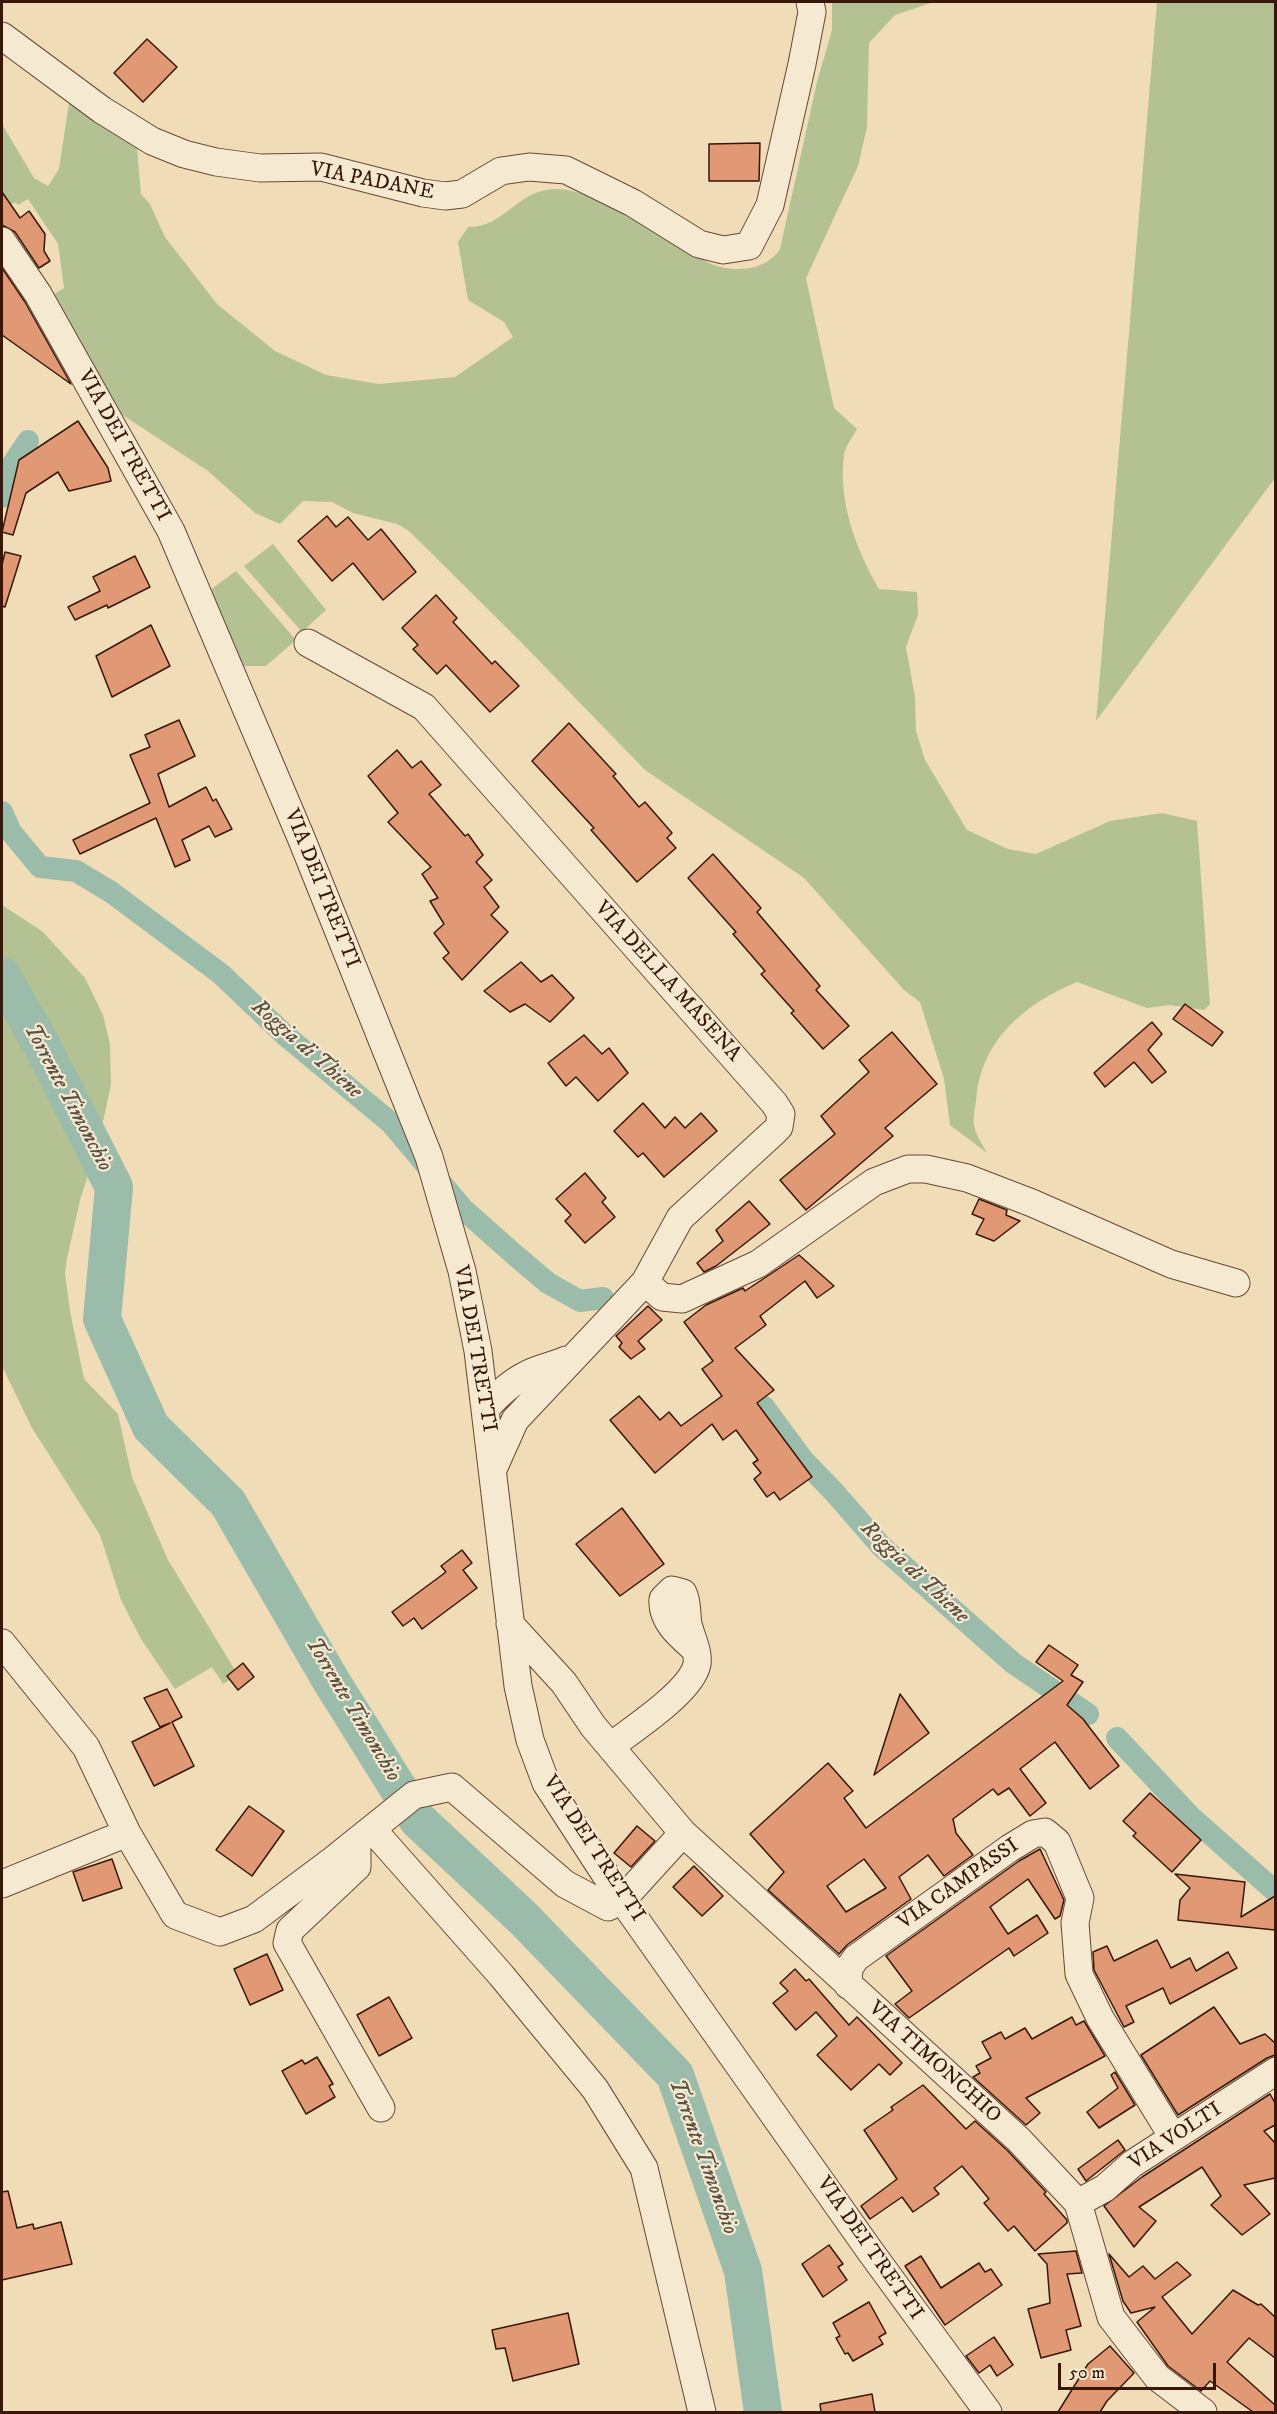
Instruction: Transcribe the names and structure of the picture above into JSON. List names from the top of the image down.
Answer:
{
  "streets": {
    "street": [
      "VIA PADANE",
      "VIA DEI TRETTI",
      "VIA DELLA MASENA",
      "VIA CAMPASSI",
      "VIA TIMONCHIO",
      "VIA VOLTI"
    ]
  },
  "crossings": [
    ["VIA DEI TRETTI", "VIA DELLA MASENA"],
    ["VIA DEI TRETTI", "VIA TIMONCHIO"],
    ["VIA CAMPASSI", "VIA TIMONCHIO"],
    ["VIA CAMPASSI", "VIA VOLTI"],
    ["VIA TIMONCHIO", "VIA VOLTI"]
  ],
  "water": ["Roggia di Thiene", "Torrente Timonchio"],
  "scale_bar": "50 m"
}
